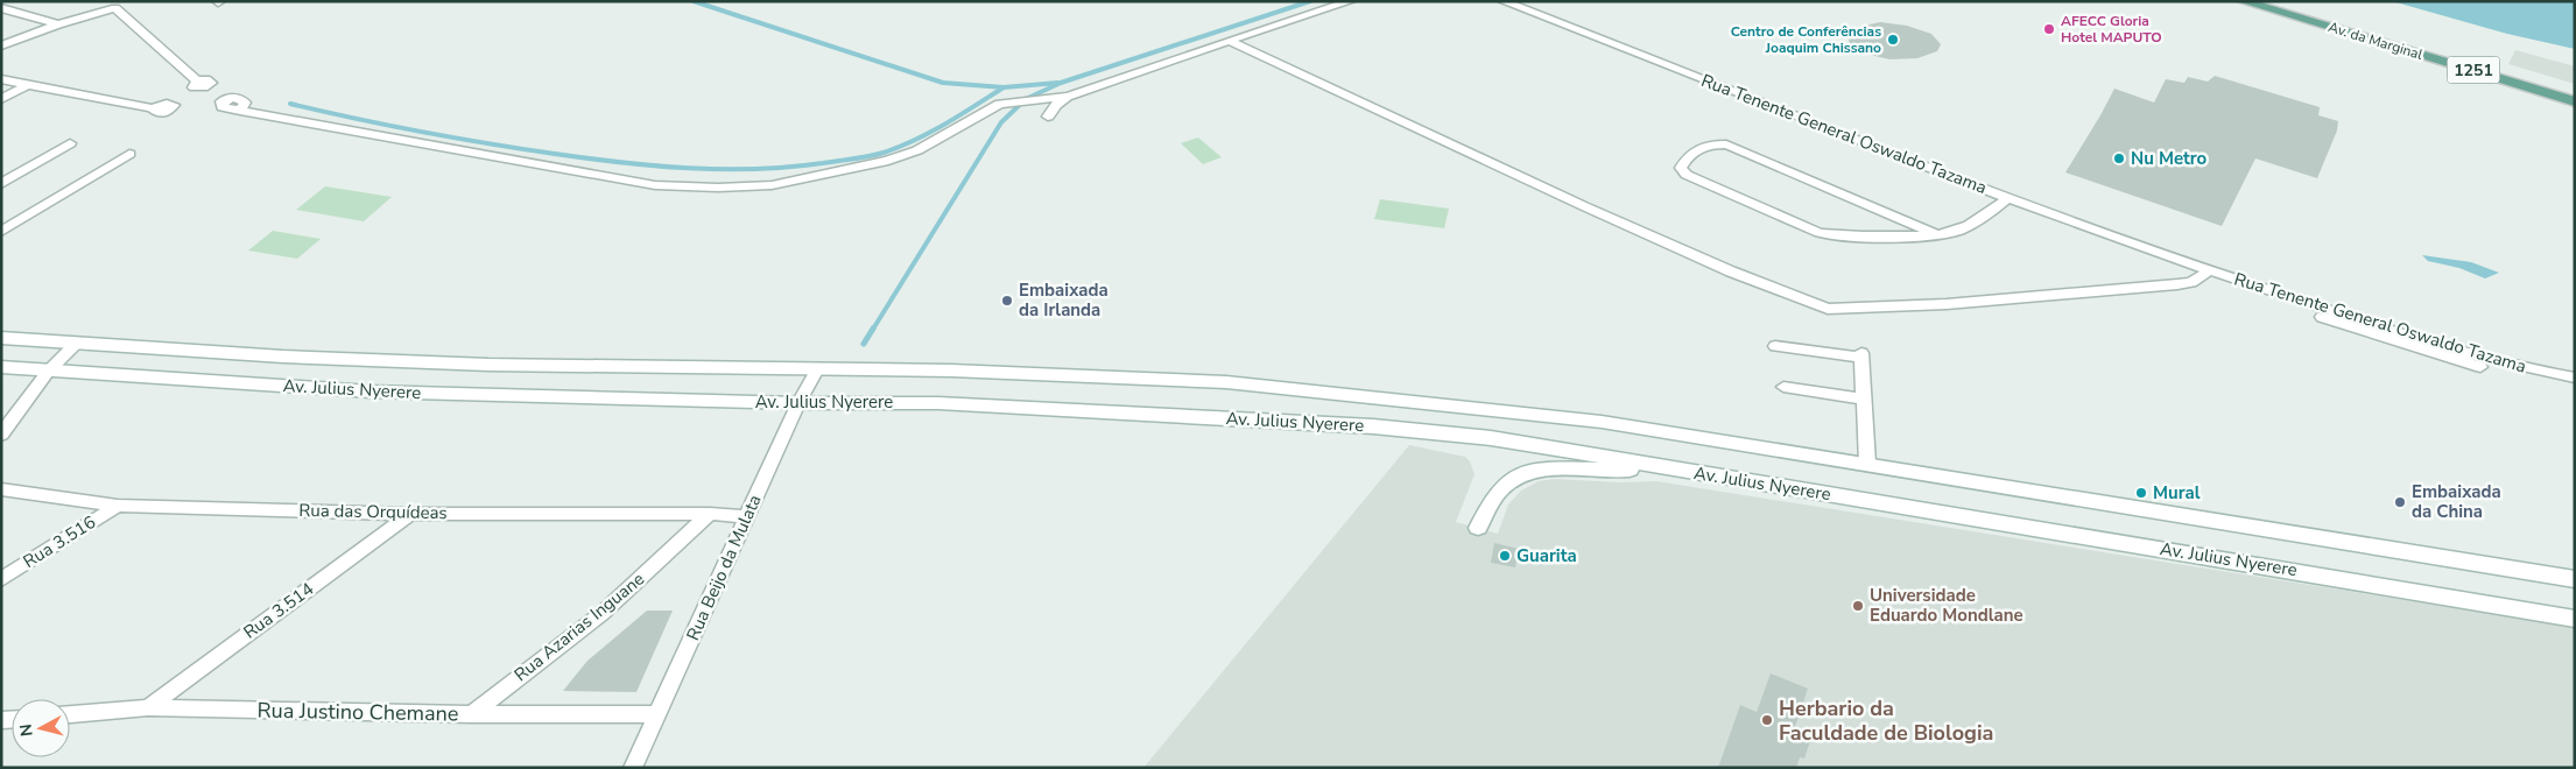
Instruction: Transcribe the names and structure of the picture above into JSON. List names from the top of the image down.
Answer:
{
  "streets": {
    "main road": ["Av. da Marginal", "1251", "Av. Julius Nyerere"],
    "street": [
      "Rua Tenente General Oswaldo Tazama",
      "Rua das Orquídeas",
      "Rua 3.516",
      "Rua Beijo da Mulata",
      "Rua 3.514",
      "Rua Azarias Inguane",
      "Rua Justino Chemane"
    ]
  },
  "crossings": [
    ["Av. Julius Nyerere", "Rua Beijo da Mulata"],
    ["Rua das Orquídeas", "Rua 3.516"],
    ["Rua das Orquídeas", "Rua Beijo da Mulata"],
    ["Rua das Orquídeas", "Rua 3.514"],
    ["Rua das Orquídeas", "Rua Azarias Inguane"],
    ["Rua Beijo da Mulata", "Rua Justino Chemane"],
    ["Rua 3.514", "Rua Justino Chemane"],
    ["Rua Azarias Inguane", "Rua Justino Chemane"]
  ],
  "places": [
    "AFECC Gloria Hotel MAPUTO",
    "Centro de Conferências Joaquim Chissano",
    "Nu Metro",
    "Embaixada da Irlanda",
    "Mural",
    "Embaixada da China",
    "Guarita",
    "Universidade Eduardo Mondlane",
    "Herbario da Faculdade de Biologia"
  ],
  "north": "left"
}
